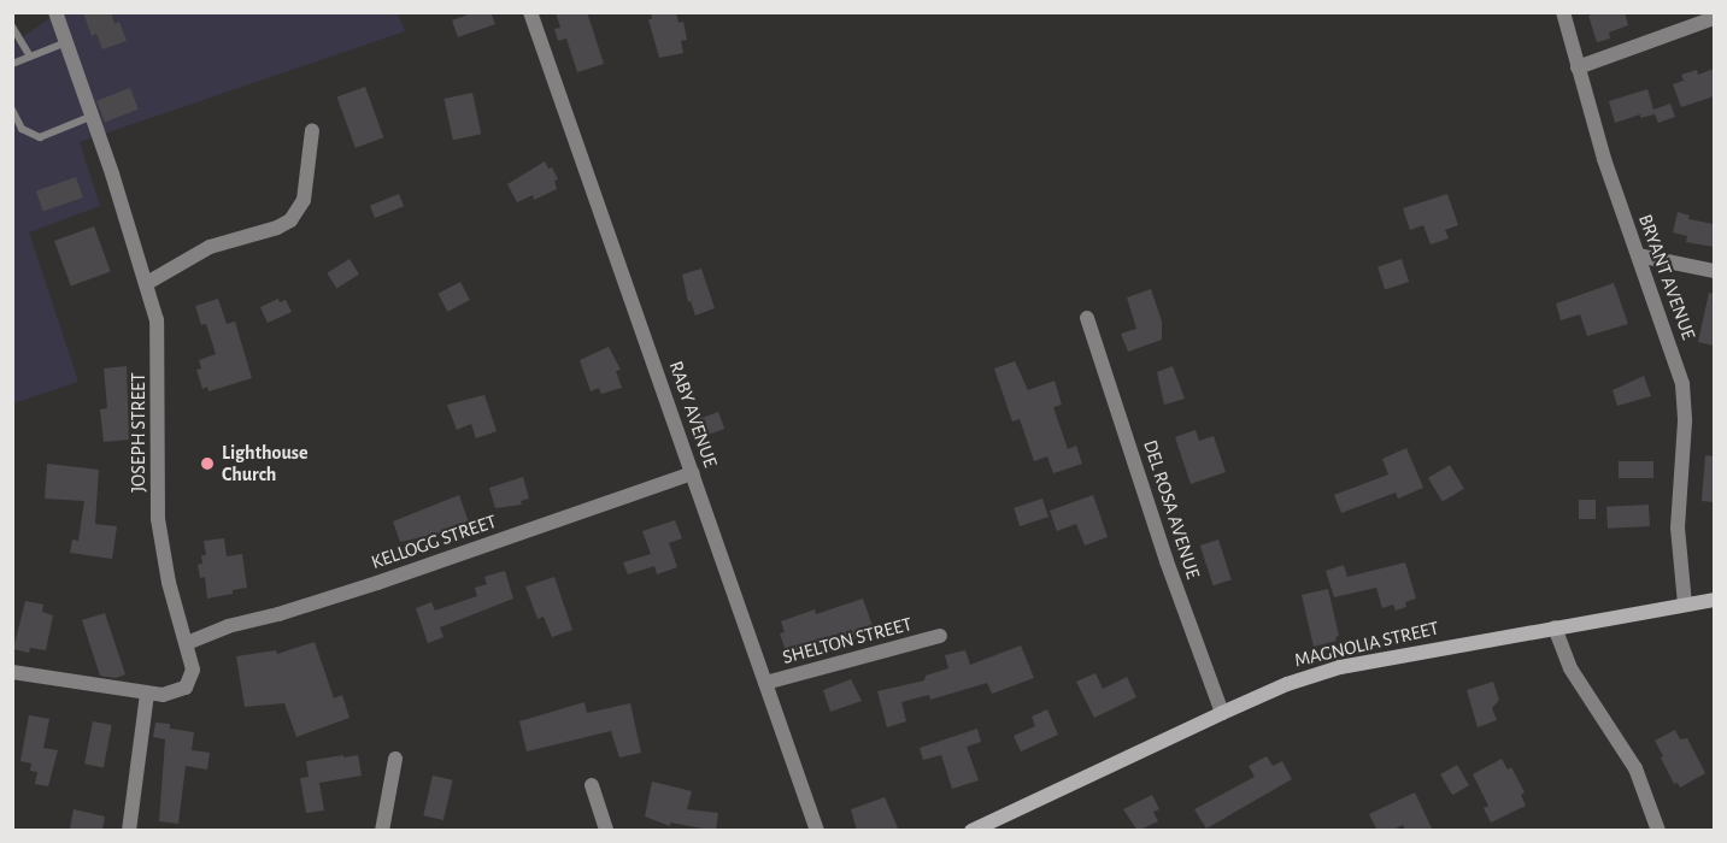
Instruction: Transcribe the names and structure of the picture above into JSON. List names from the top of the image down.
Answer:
{
  "streets": {
    "street": [
      "BRYANT AVENUE",
      "RABY AVENUE",
      "JOSEPH STREET",
      "DEL ROSA AVENUE",
      "KELLOGG STREET",
      "SHELTON STREET",
      "MAGNOLIA STREET"
    ]
  },
  "crossings": [
    ["BRYANT AVENUE", "MAGNOLIA STREET"],
    ["RABY AVENUE", "KELLOGG STREET"],
    ["RABY AVENUE", "SHELTON STREET"],
    ["JOSEPH STREET", "KELLOGG STREET"],
    ["DEL ROSA AVENUE", "MAGNOLIA STREET"]
  ],
  "places": ["Lighthouse Church"]
}
